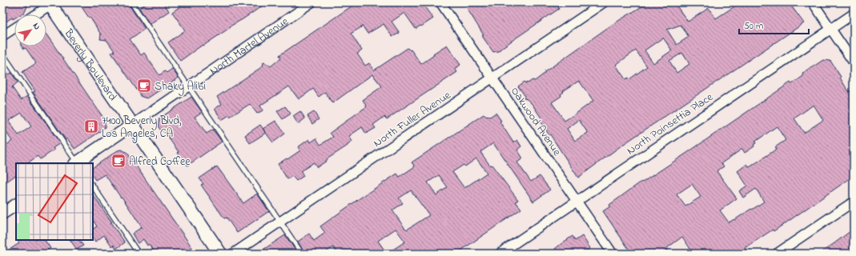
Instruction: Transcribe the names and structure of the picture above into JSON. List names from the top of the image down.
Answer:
{
  "streets": {
    "main road": ["Beverly Boulevard"],
    "street": [
      "North Martel Avenue",
      "North Fuller Avenue",
      "Oakwood Avenue",
      "North Poinsettia Place"
    ]
  },
  "crossings": [
    ["North Martel Avenue", "Beverly Boulevard"],
    ["North Fuller Avenue", "Oakwood Avenue"],
    ["Oakwood Avenue", "North Poinsettia Place"]
  ],
  "places": {
    "cafe": ["Shaky Alibi", "Alfred Coffee"],
    "building": ["7400 Beverly Blvd, Los Angeles, CA"]
  },
  "scale_bar": "50 m",
  "north": "top right"
}
